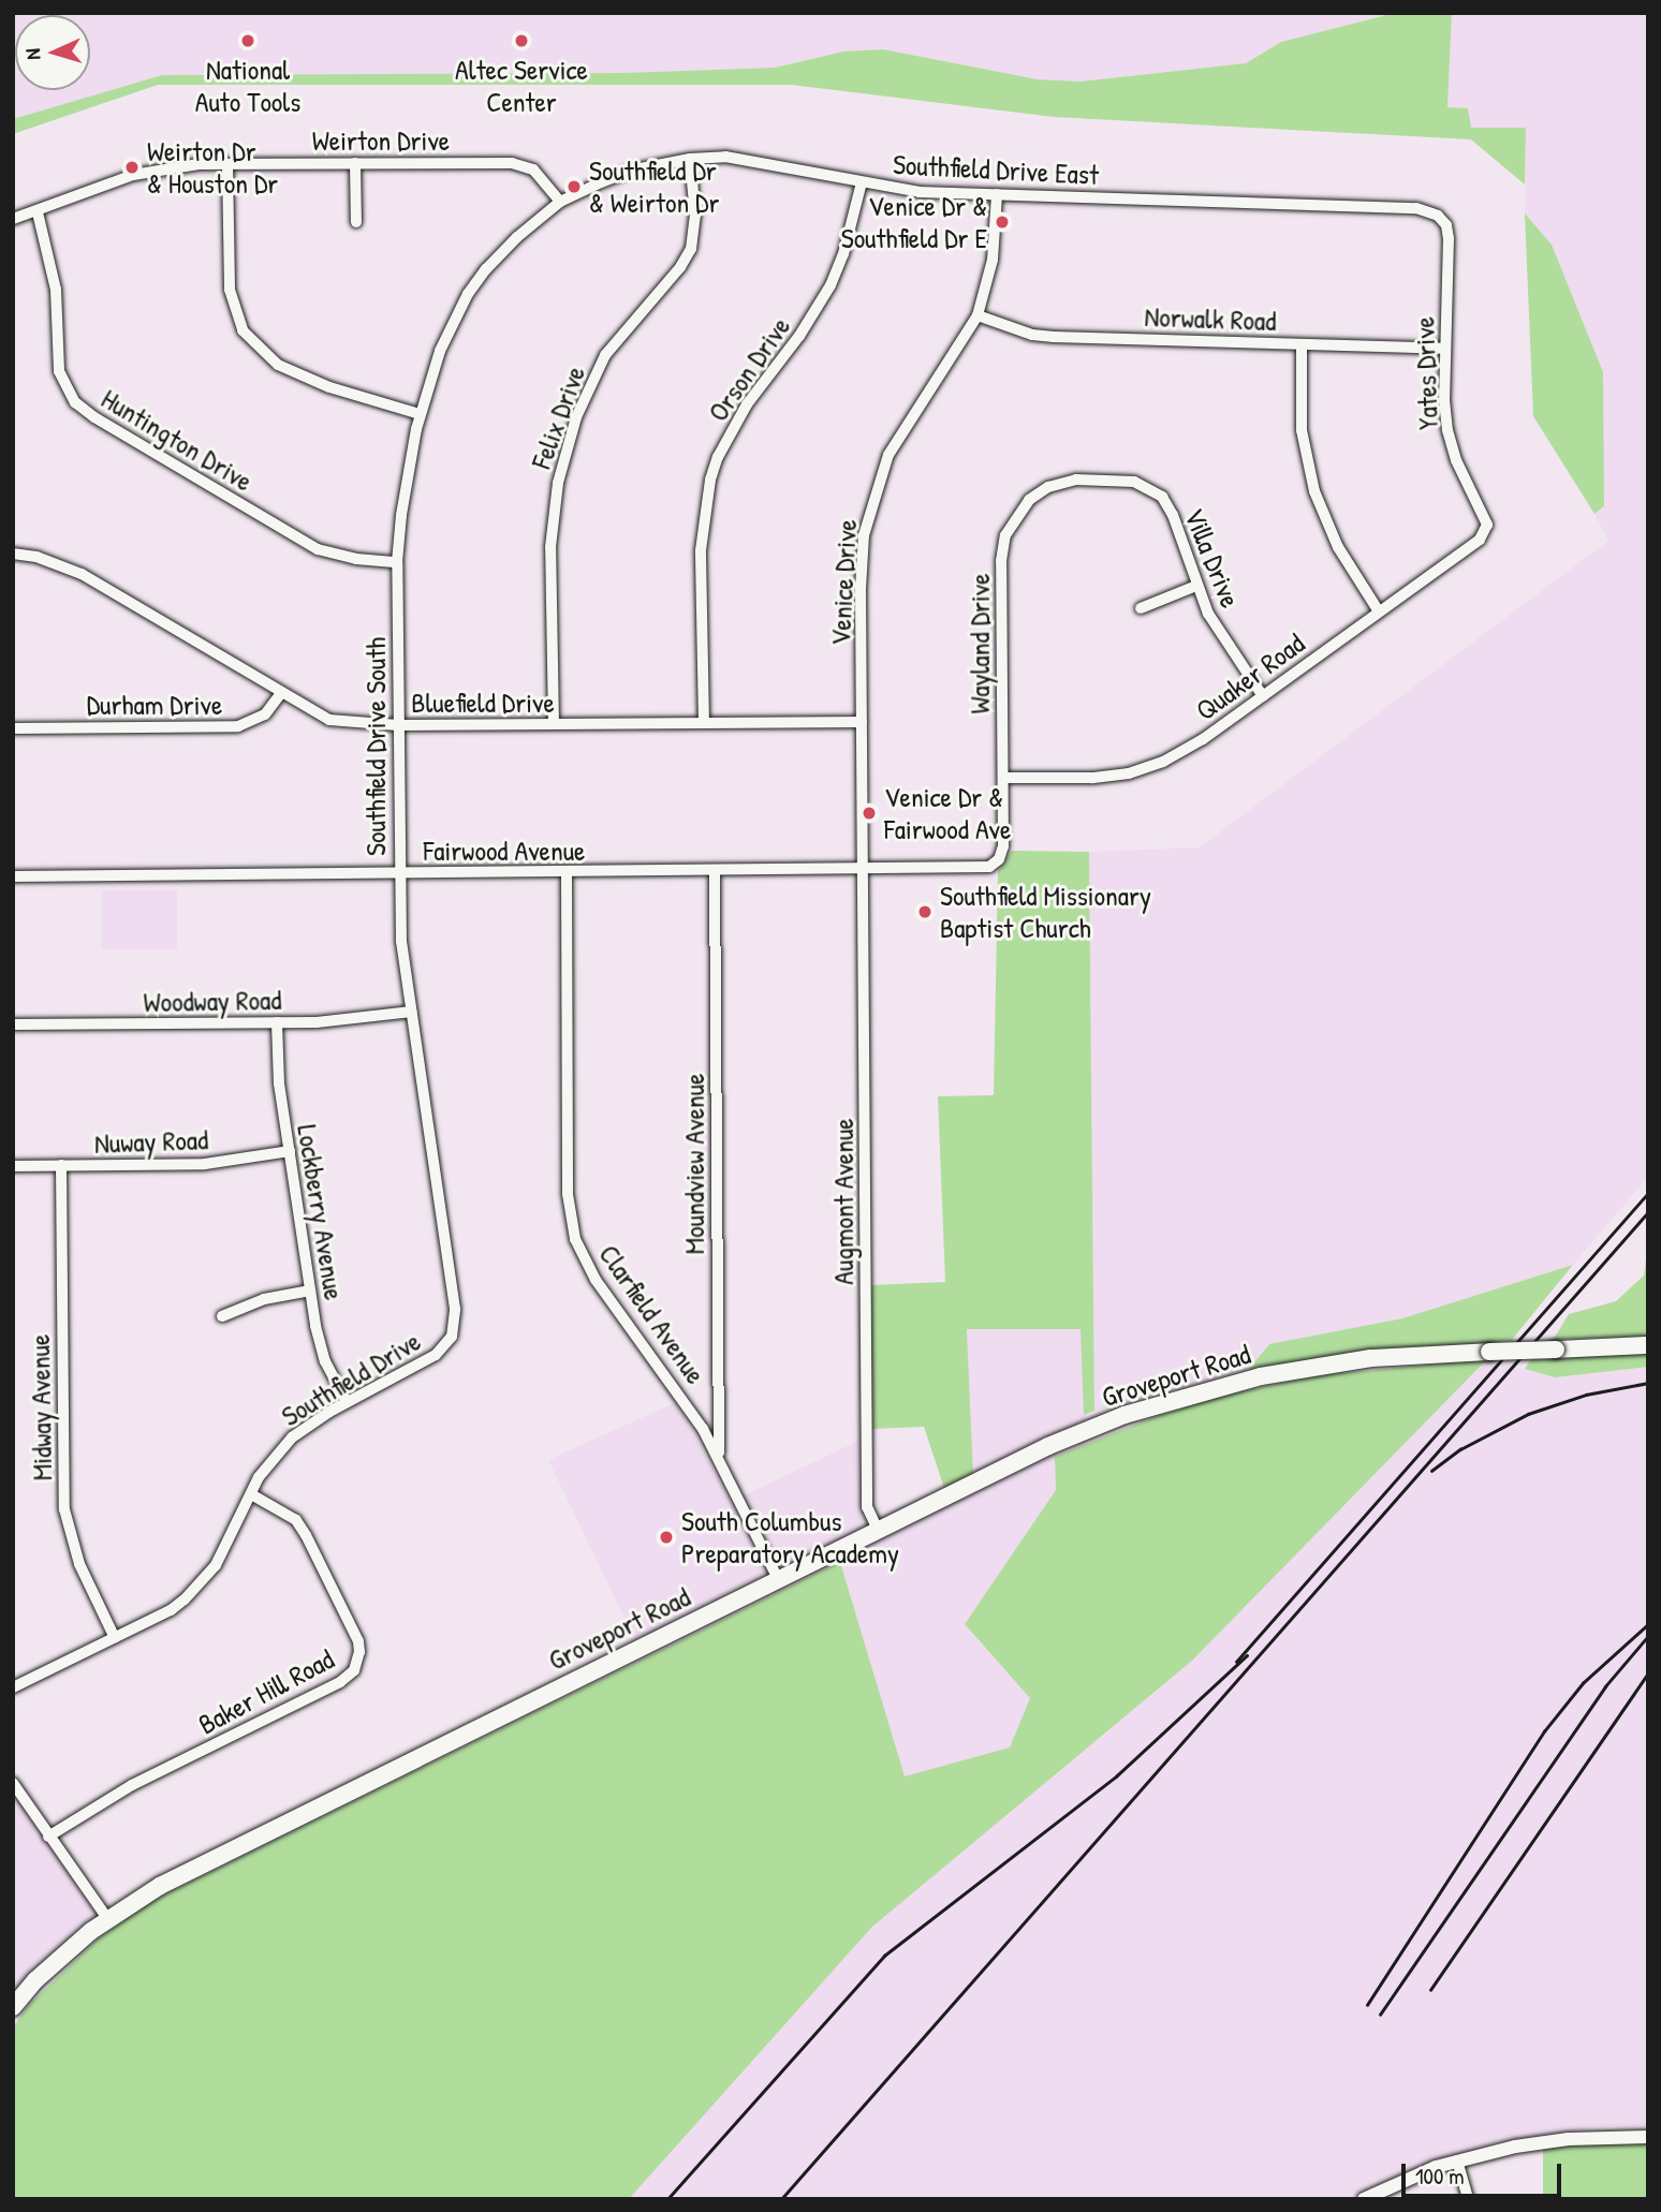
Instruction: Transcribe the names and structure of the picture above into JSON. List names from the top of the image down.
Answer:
{
  "streets": {
    "main road": ["Groveport Road"],
    "street": [
      "Weirton Drive",
      "Southfield Drive East",
      "Norwalk Road",
      "Orson Drive",
      "Yates Drive",
      "Felix Drive",
      "Huntington Drive",
      "Villa Drive",
      "Venice Drive",
      "Wayland Drive",
      "Quaker Road",
      "Bluefield Drive",
      "Durham Drive",
      "Southfield Drive South",
      "Fairwood Avenue",
      "Woodway Road",
      "Nuway Road",
      "Moundview Avenue",
      "Augmont Avenue",
      "Lockberry Avenue",
      "Clarfield Avenue",
      "Southfield Drive",
      "Midway Avenue",
      "Baker Hill Road"
    ]
  },
  "crossings": [
    ["Weirton Drive", "Southfield Drive East"],
    ["Weirton Drive", "Huntington Drive"],
    ["Weirton Drive", "Southfield Drive South"],
    ["Southfield Drive East", "Orson Drive"],
    ["Southfield Drive East", "Yates Drive"],
    ["Southfield Drive East", "Felix Drive"],
    ["Southfield Drive East", "Venice Drive"],
    ["Southfield Drive East", "Southfield Drive South"],
    ["Norwalk Road", "Yates Drive"],
    ["Norwalk Road", "Venice Drive"],
    ["Orson Drive", "Bluefield Drive"],
    ["Yates Drive", "Quaker Road"],
    ["Felix Drive", "Bluefield Drive"],
    ["Huntington Drive", "Southfield Drive South"],
    ["Villa Drive", "Wayland Drive"],
    ["Villa Drive", "Quaker Road"],
    ["Venice Drive", "Bluefield Drive"],
    ["Venice Drive", "Fairwood Avenue"],
    ["Venice Drive", "Augmont Avenue"],
    ["Wayland Drive", "Quaker Road"],
    ["Wayland Drive", "Fairwood Avenue"],
    ["Bluefield Drive", "Durham Drive"],
    ["Bluefield Drive", "Southfield Drive South"],
    ["Southfield Drive South", "Fairwood Avenue"],
    ["Southfield Drive South", "Woodway Road"],
    ["Southfield Drive South", "Southfield Drive"],
    ["Fairwood Avenue", "Moundview Avenue"],
    ["Fairwood Avenue", "Augmont Avenue"],
    ["Fairwood Avenue", "Clarfield Avenue"],
    ["Woodway Road", "Lockberry Avenue"],
    ["Nuway Road", "Lockberry Avenue"],
    ["Nuway Road", "Midway Avenue"],
    ["Moundview Avenue", "Clarfield Avenue"],
    ["Augmont Avenue", "Groveport Road"],
    ["Lockberry Avenue", "Southfield Drive"],
    ["Clarfield Avenue", "Groveport Road"],
    ["Southfield Drive", "Midway Avenue"],
    ["Southfield Drive", "Baker Hill Road"]
  ],
  "places": [
    "National Auto Tools",
    "Altec Service Center",
    "Weirton Dr & Houston Dr",
    "Southfield Dr & Weirton Dr",
    "Venice Dr & Southfield Dr E",
    "Venice Dr & Fairwood Ave",
    "Southfield Missionary Baptist Church",
    "South Columbus Preparatory Academy"
  ],
  "scale_bar": "100 m",
  "north": "left"
}
